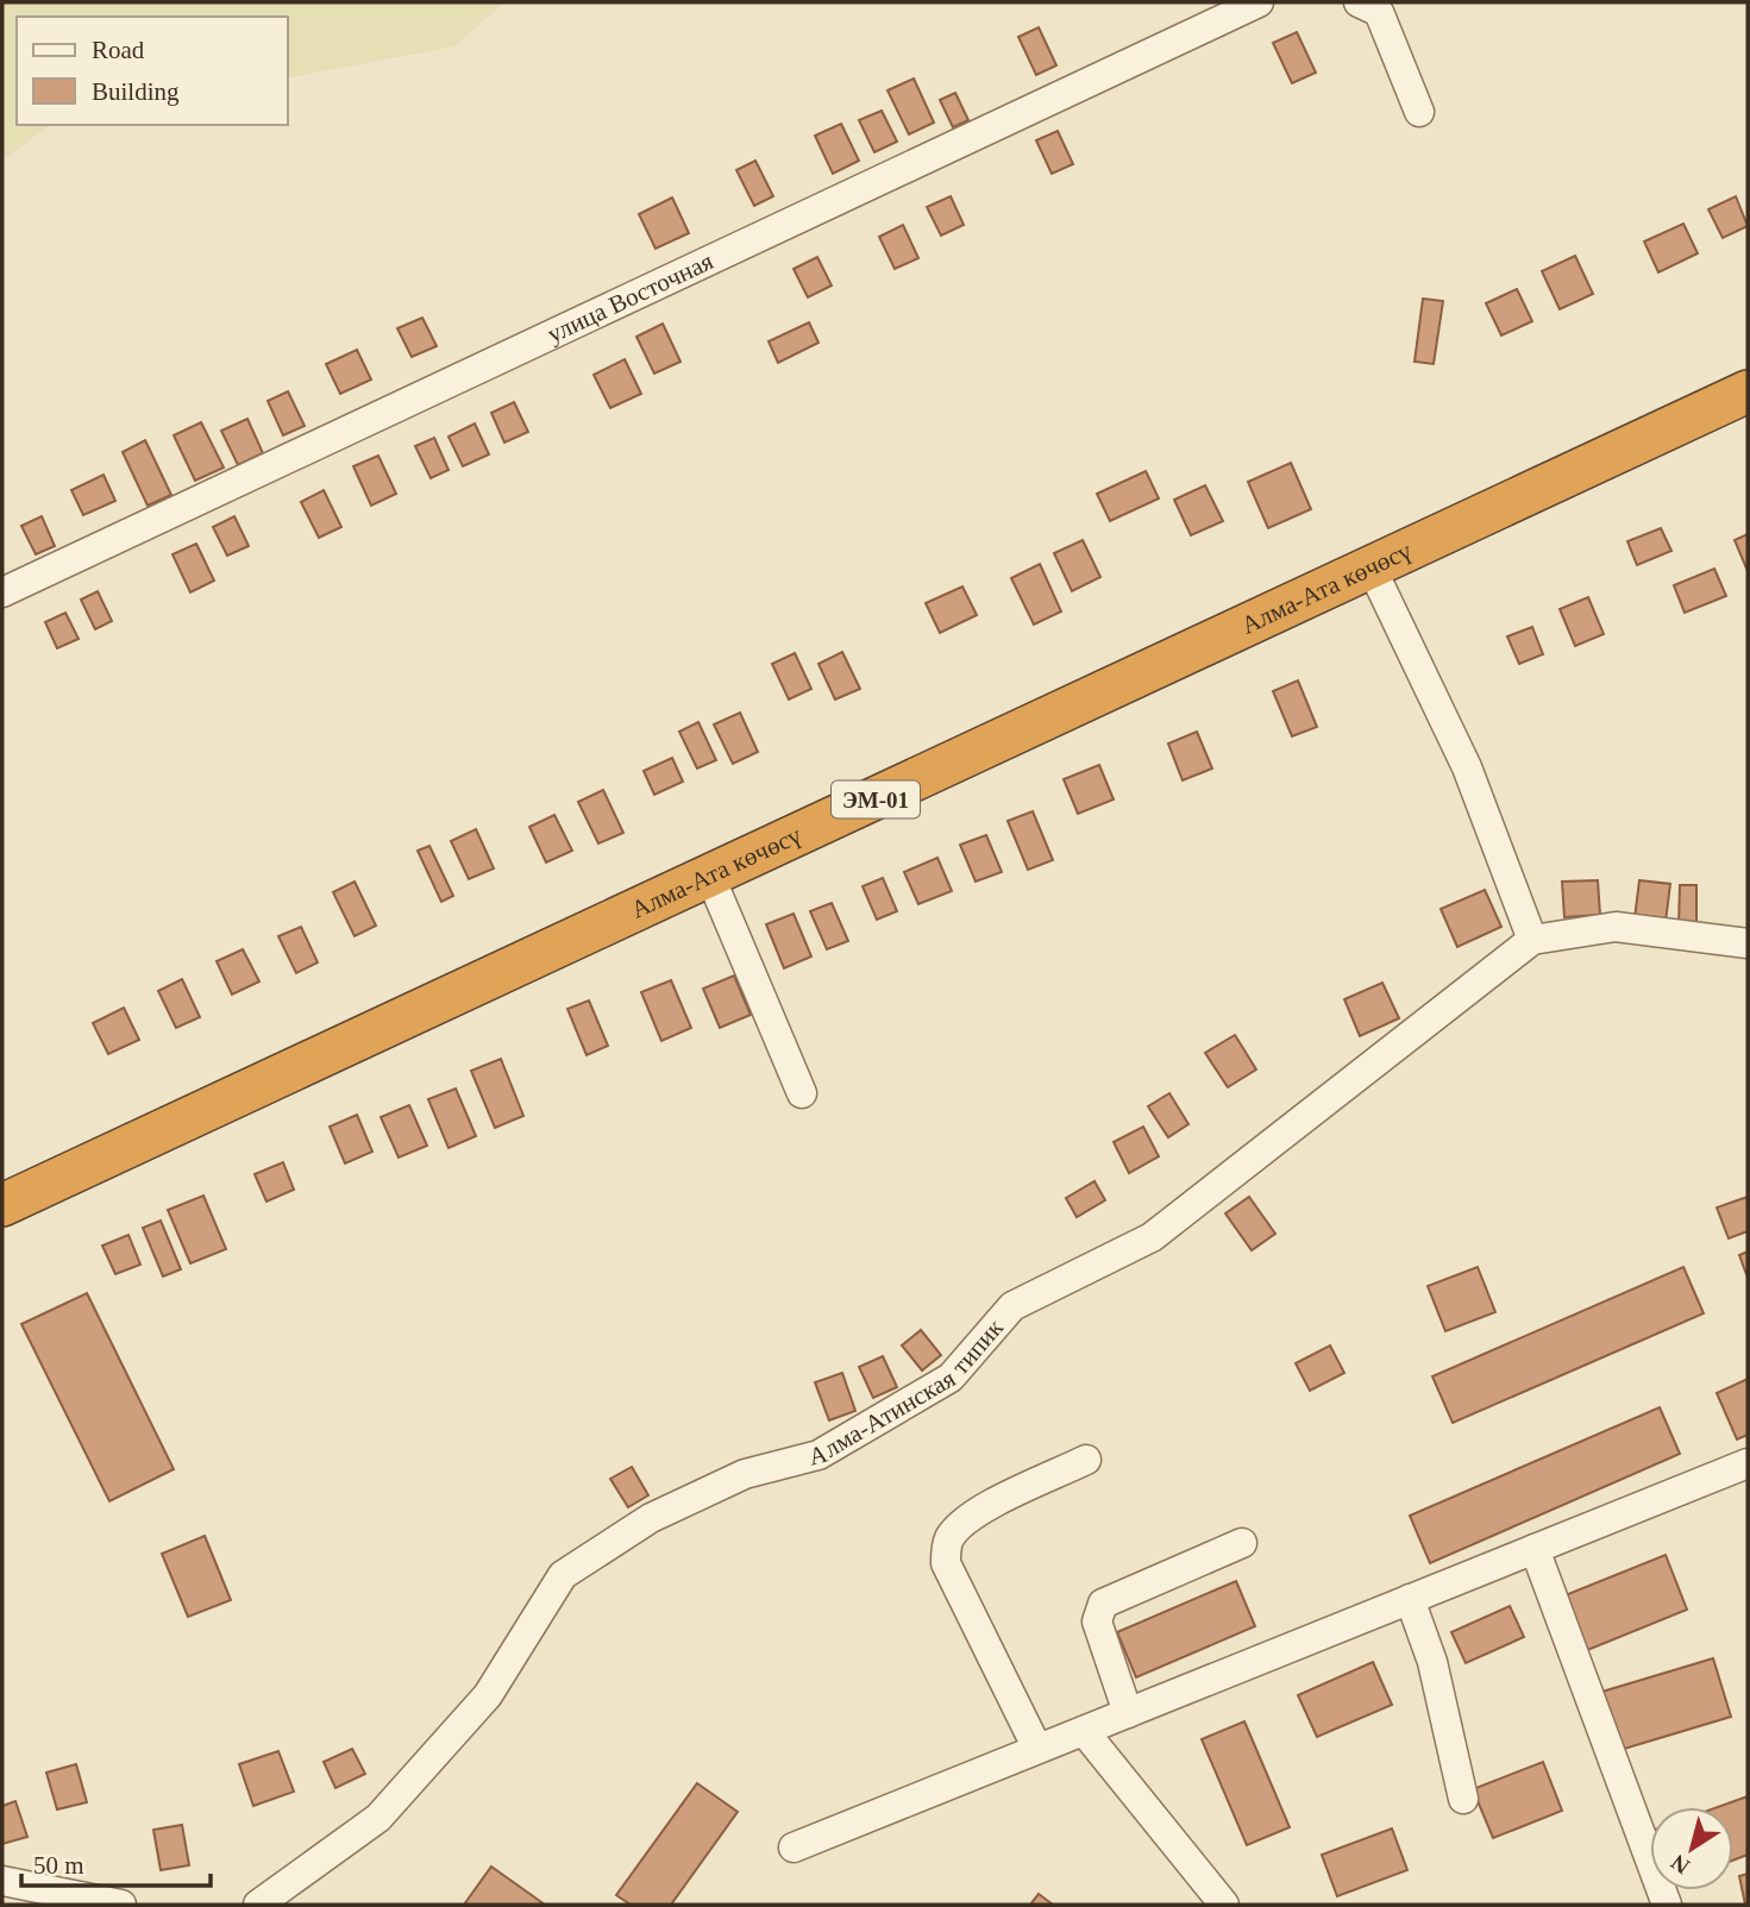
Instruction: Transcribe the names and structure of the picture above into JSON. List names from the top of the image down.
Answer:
{
  "streets": {
    "highway": ["Алма-Ата көчөсү", "ЭМ-01"],
    "street": ["улица Восточная", "Алма-Атинская типик"]
  },
  "legend": ["Road", "Building"],
  "scale_bar": "50 m",
  "north": "bottom left"
}
